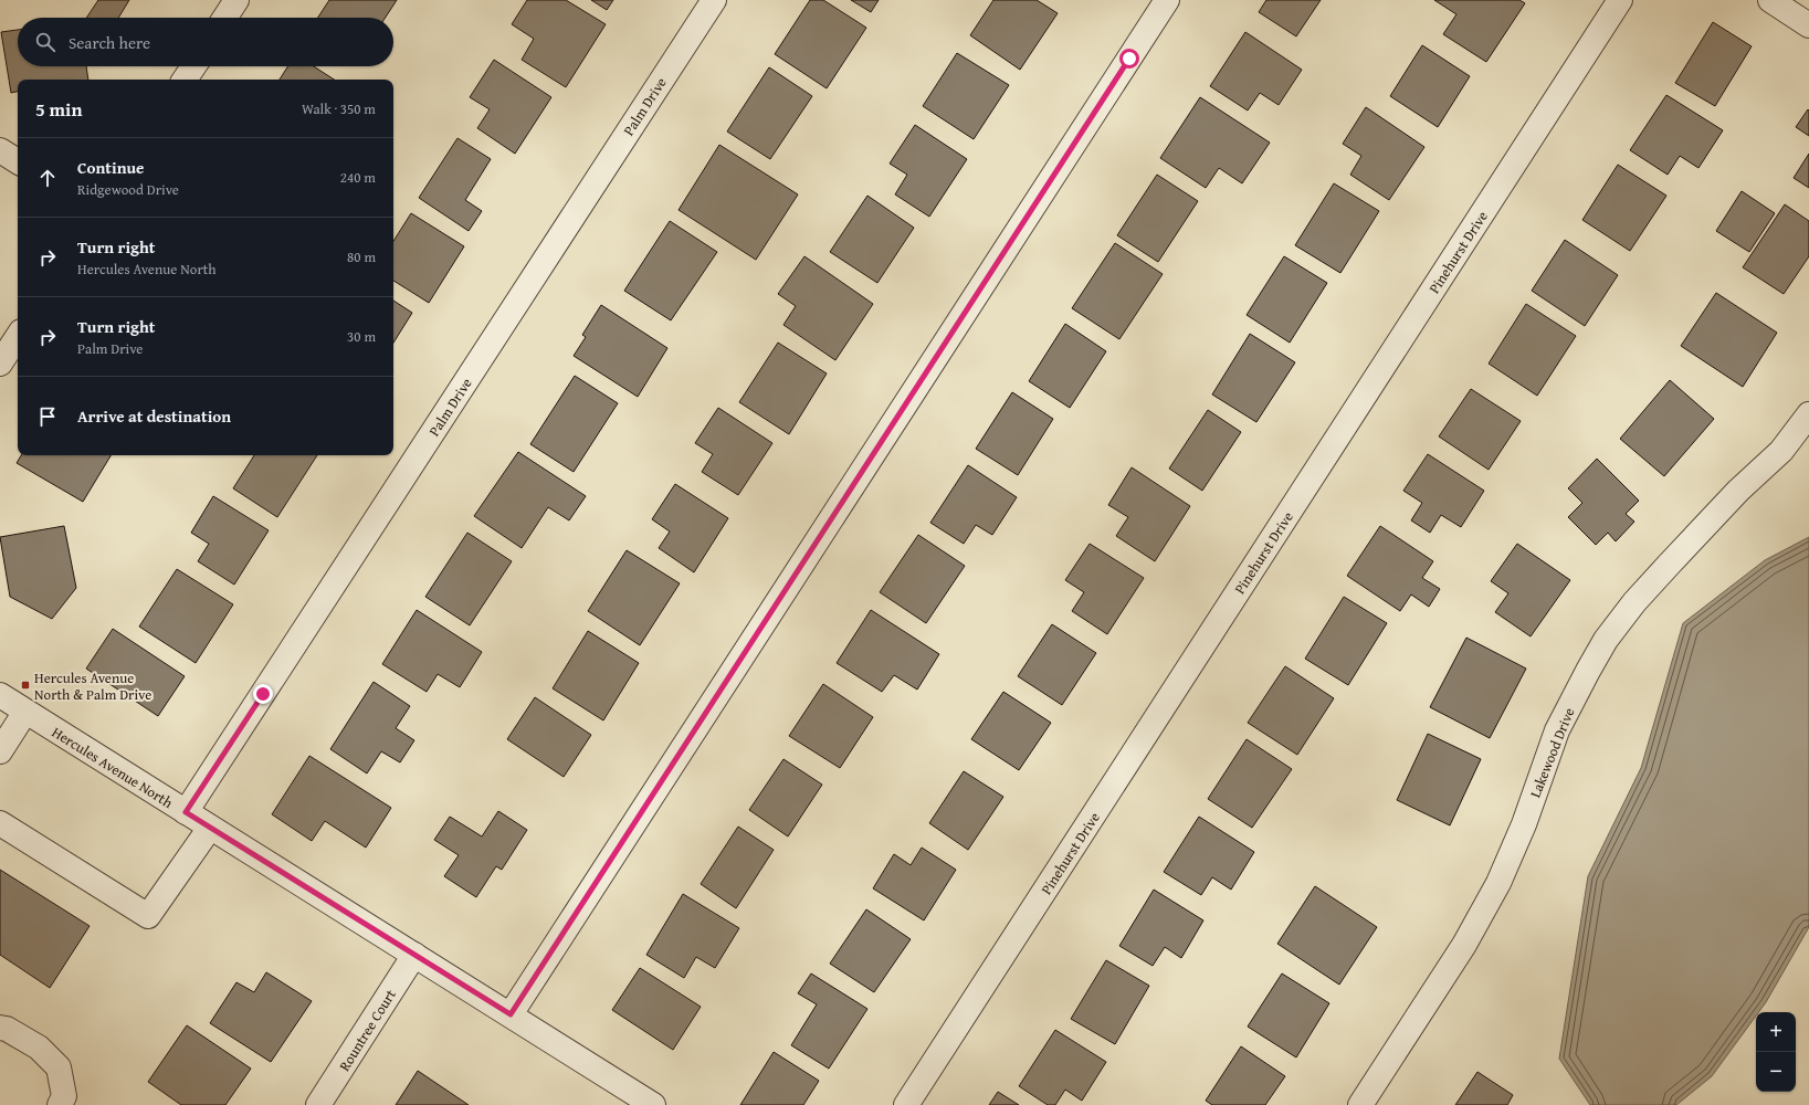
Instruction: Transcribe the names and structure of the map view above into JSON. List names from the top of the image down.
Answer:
{
  "streets": {
    "street": [
      "Palm Drive",
      "Pinehurst Drive",
      "Lakewood Drive",
      "Hercules Avenue North",
      "Rountree Court"
    ]
  },
  "crossings": [
    ["Palm Drive", "Hercules Avenue North"],
    ["Hercules Avenue North", "Rountree Court"]
  ],
  "places": {
    "transit": ["Hercules Avenue North & Palm Drive"]
  },
  "page": {
    "search": "Search here",
    "heading": ["5 min", "Walk · 350 m"],
    "list": [
      ["Continue", "Ridgewood Drive", "240 m"],
      ["Turn right", "Hercules Avenue North", "80 m"],
      ["Turn right", "Palm Drive", "30 m"],
      "Arrive at destination"
    ],
    "map_buttons": ["+", "−"]
  }
}
